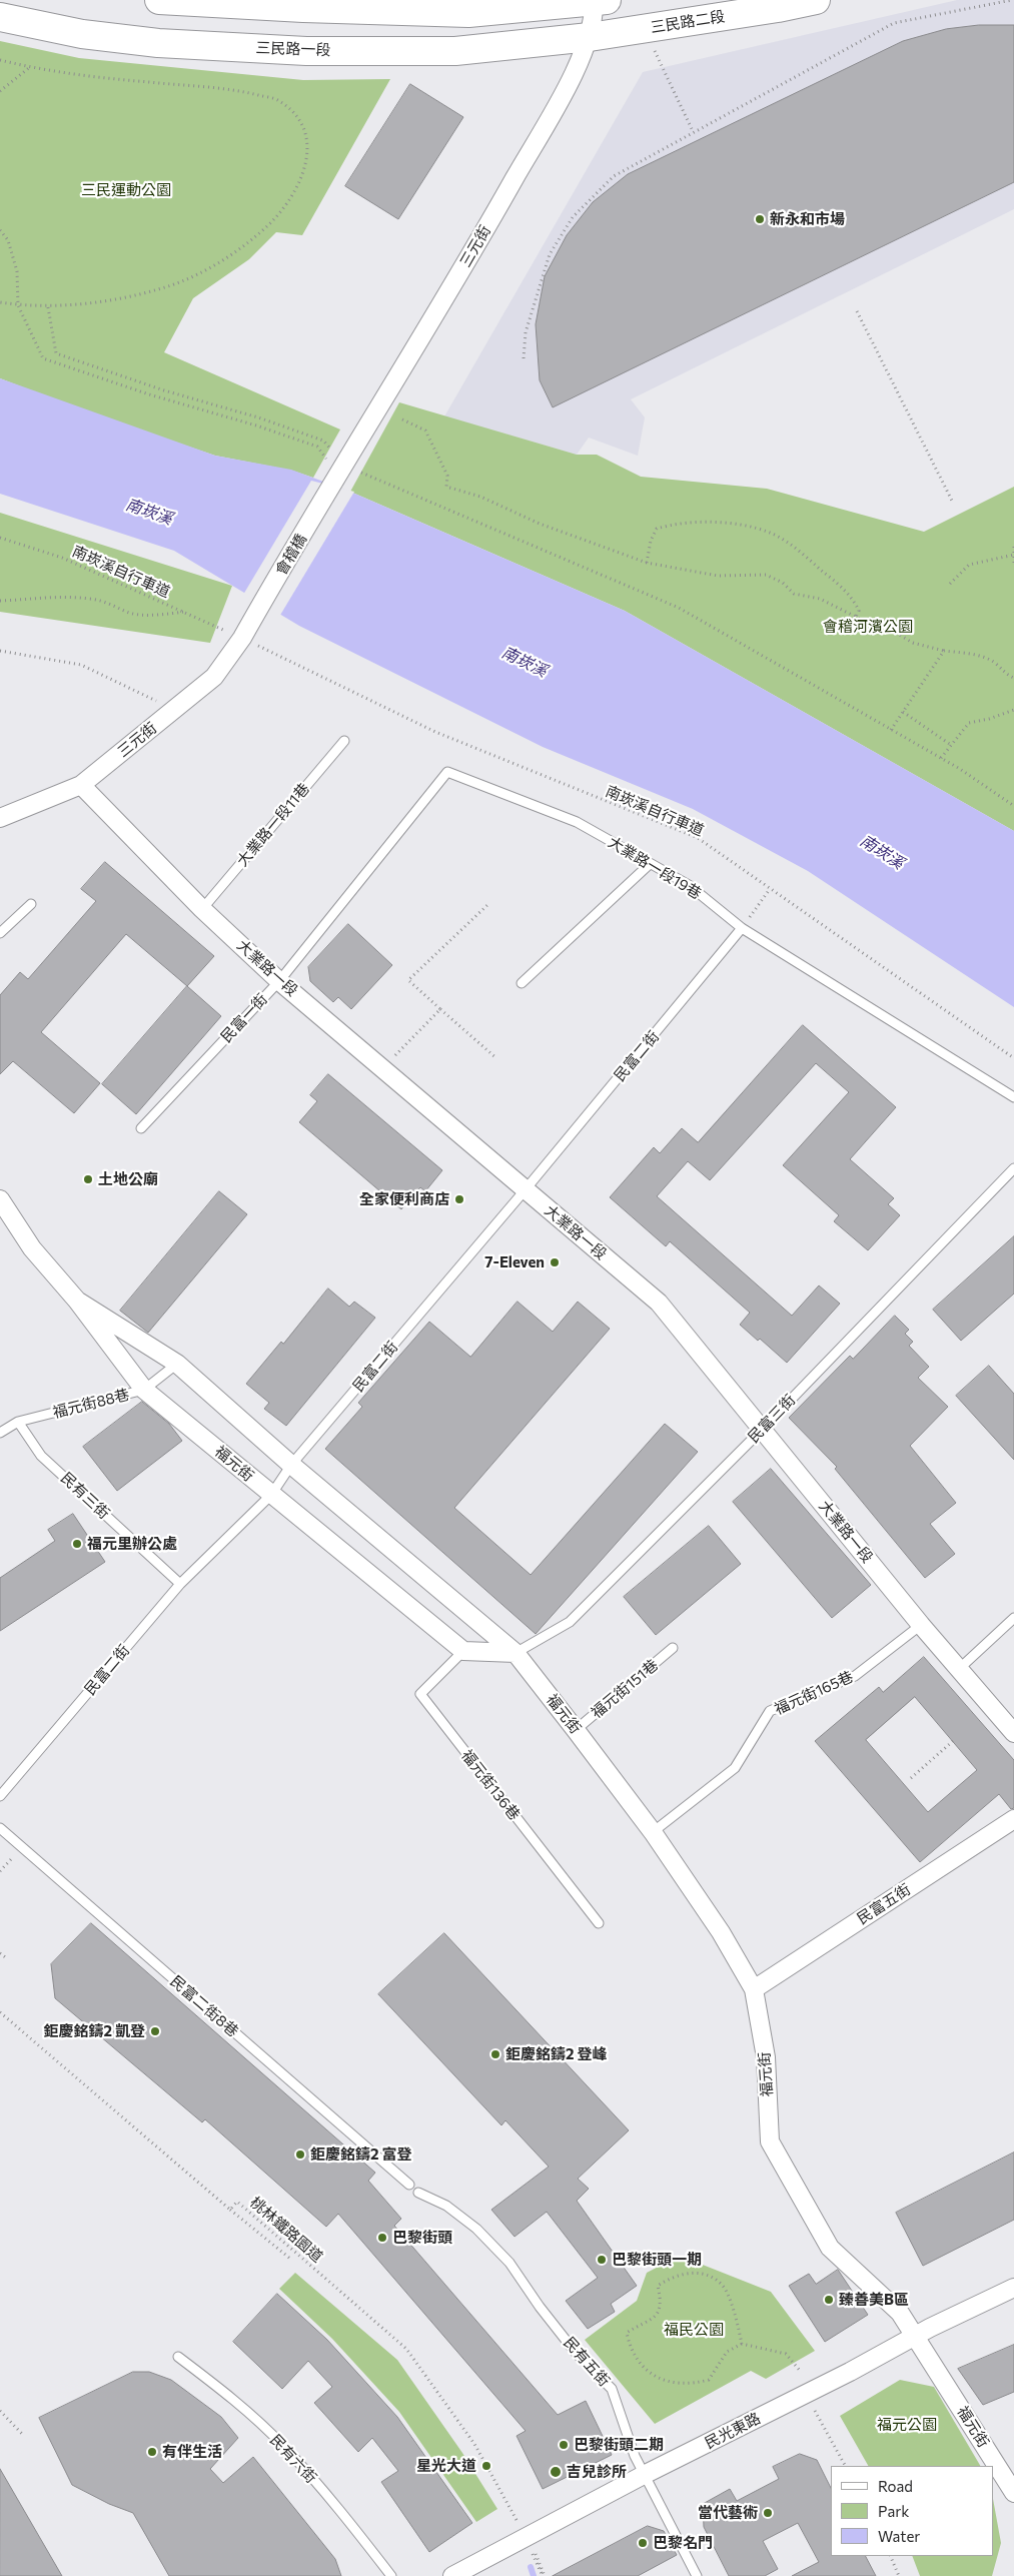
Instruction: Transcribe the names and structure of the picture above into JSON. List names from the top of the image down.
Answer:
{
  "streets": {
    "main road": ["三民路二段", "三民路一段"],
    "street": [
      "三元街",
      "會稽橋",
      "大業路一段",
      "福元街",
      "民富五街",
      "民光東路"
    ],
    "lane": [
      "大業路一段11巷",
      "大業路一段19巷",
      "民富一街",
      "民富二街",
      "福元街88巷",
      "民富三街",
      "民有三街",
      "福元街151巷",
      "福元街165巷",
      "福元街136巷",
      "民富二街8巷",
      "民有五街",
      "民有六街"
    ],
    "path": ["南崁溪自行車道", "桃林鐵路園道"]
  },
  "crossings": [
    ["三民路二段", "三民路一段"],
    ["三民路二段", "三元街"],
    ["三民路一段", "三元街"],
    ["三元街", "會稽橋"],
    ["三元街", "南崁溪自行車道"],
    ["三元街", "大業路一段"],
    ["會稽橋", "南崁溪自行車道"],
    ["大業路一段11巷", "大業路一段"],
    ["大業路一段19巷", "民富一街"],
    ["大業路一段19巷", "民富二街"],
    ["大業路一段", "民富一街"],
    ["大業路一段", "民富二街"],
    ["大業路一段", "民富三街"],
    ["大業路一段", "福元街165巷"],
    ["民富二街", "福元街"],
    ["民富二街", "民有三街"],
    ["福元街88巷", "福元街"],
    ["福元街88巷", "民有三街"],
    ["民富三街", "福元街"],
    ["福元街", "福元街151巷"],
    ["福元街", "福元街165巷"],
    ["福元街", "福元街136巷"],
    ["福元街", "民富五街"],
    ["福元街", "民光東路"],
    ["民有五街", "民光東路"]
  ],
  "water": ["南崁溪"],
  "parks": [
    "三民運動公園",
    "會稽河濱公園",
    "福民公園",
    "福元公園"
  ],
  "places": [
    "新永和市場",
    "土地公廟",
    "全家便利商店",
    "7-Eleven",
    "福元里辦公處",
    "鉅慶銘鑄2 凱登",
    "鉅慶銘鑄2 登峰",
    "鉅慶銘鑄2 富登",
    "巴黎街頭",
    "巴黎街頭一期",
    "臻善美B區",
    "巴黎街頭二期",
    "有伴生活",
    "星光大道",
    "吉兒診所",
    "當代藝術",
    "巴黎名門"
  ],
  "legend": ["Road", "Park", "Water"]
}
